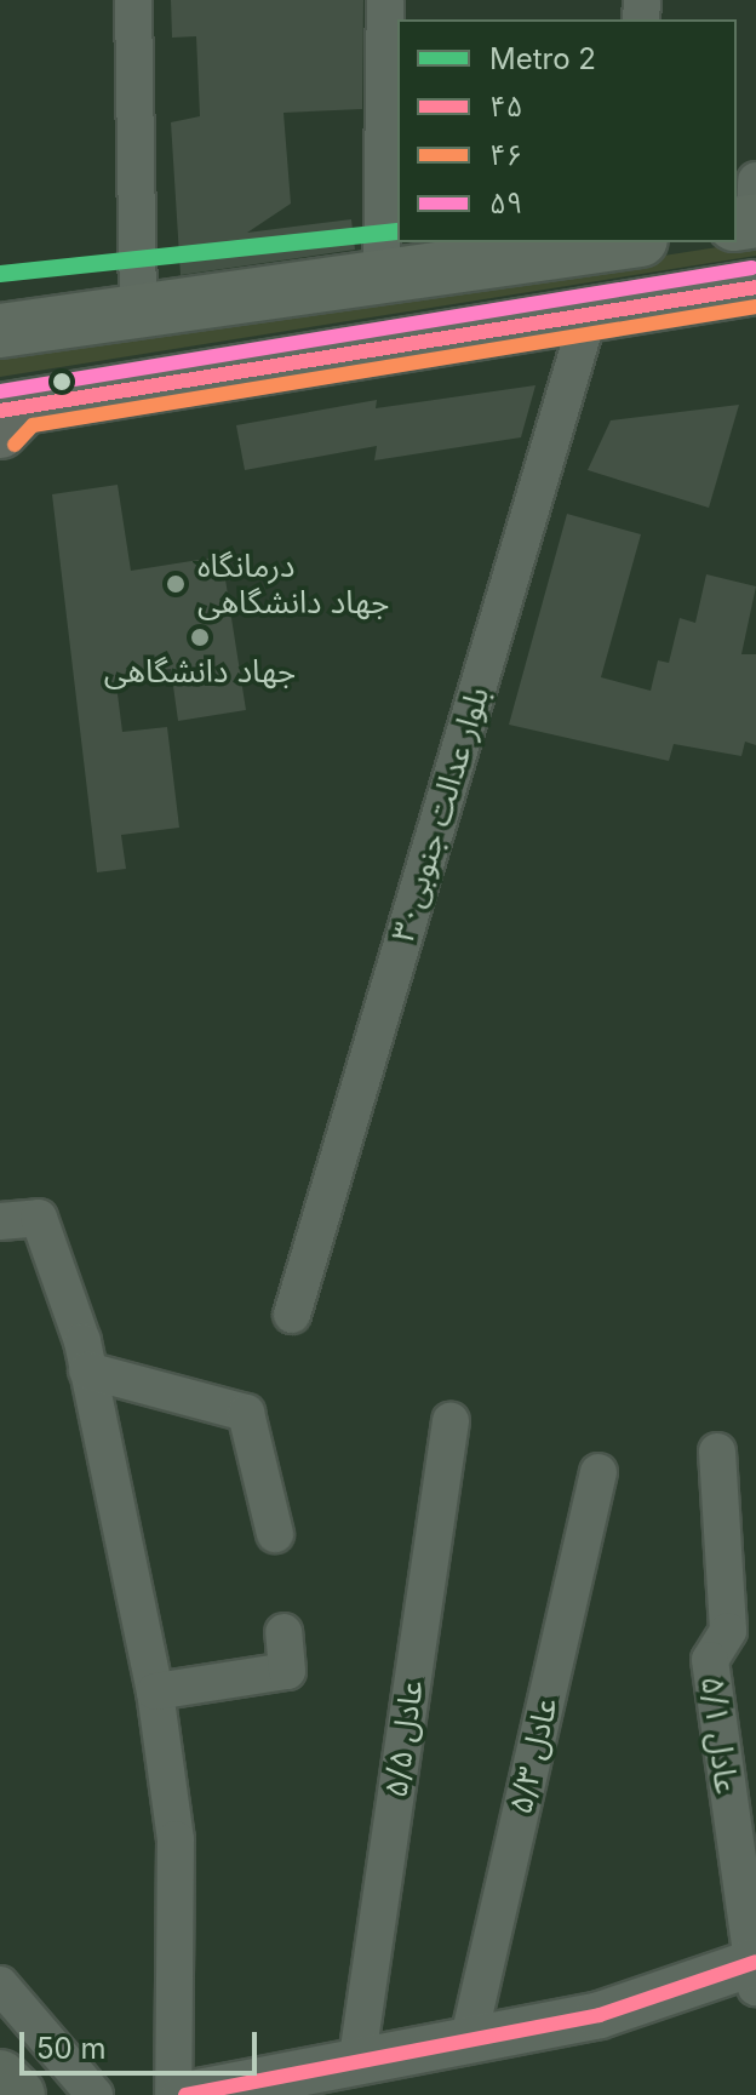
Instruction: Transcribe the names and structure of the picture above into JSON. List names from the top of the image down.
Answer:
{
  "streets": {
    "street": [
      "بلوار عدالت جنوبی۳۰",
      "عادل ۵/۱",
      "عادل ۵/۵",
      "عادل ۵/۳"
    ]
  },
  "places": ["درمانگاه جهاد دانشگاهی", "جهاد دانشگاهی"],
  "lines": [
    "metro line 2",
    "transit line ۵۹",
    "transit line ۴۵",
    "transit line ۴۶"
  ],
  "legend": [
    "Metro 2",
    "۴۵",
    "۴۶",
    "۵۹"
  ],
  "scale_bar": "50 m"
}
